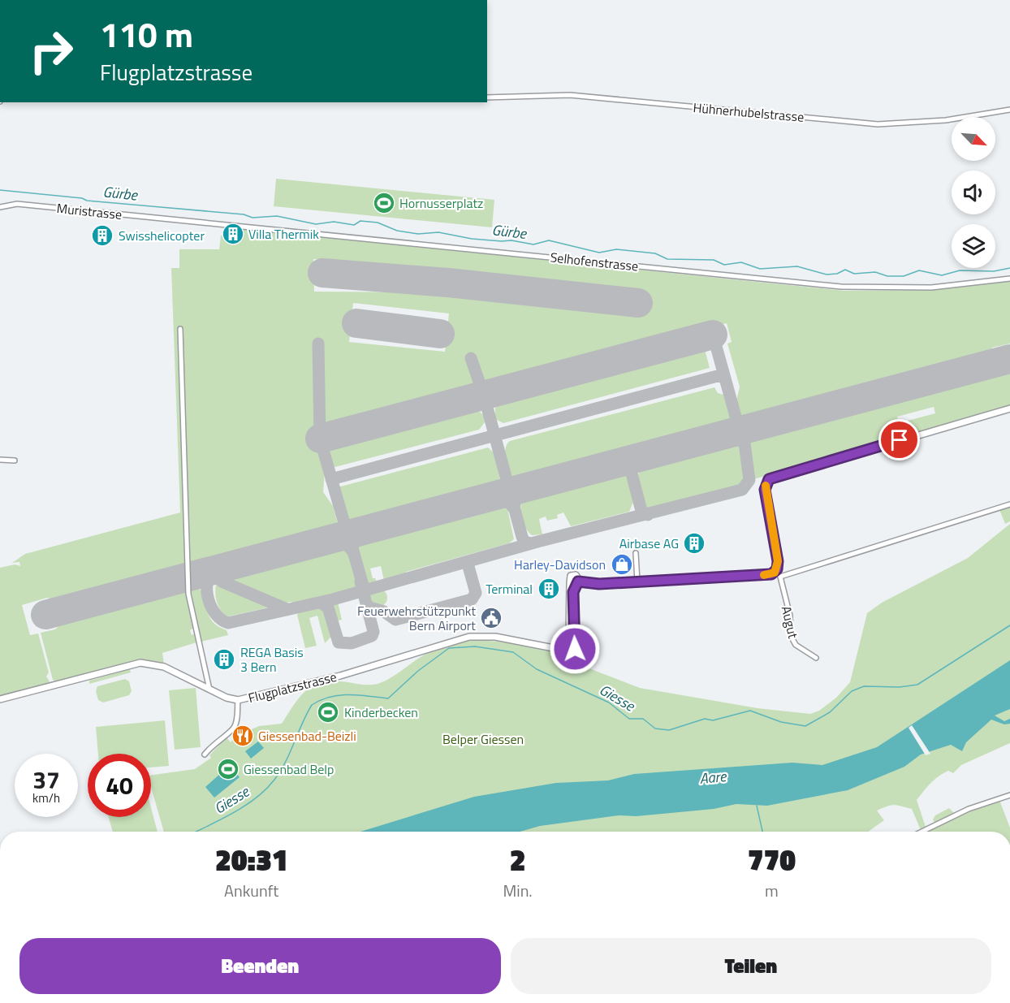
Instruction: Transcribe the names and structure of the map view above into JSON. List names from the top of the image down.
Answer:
{
  "streets": {
    "street": [
      "Hühnerhubelstrasse",
      "Muristrasse",
      "Selhofenstrasse",
      "Augut",
      "Flugplatzstrasse"
    ]
  },
  "crossings": [
    ["Muristrasse", "Selhofenstrasse"]
  ],
  "water": ["Gürbe", "Giesse", "Aare"],
  "parks": ["Belper Giessen"],
  "places": {
    "sports": ["Hornusserplatz", "Kinderbecken", "Giessenbad Belp"],
    "building": [
      "Villa Thermik",
      "Swisshelicopter",
      "Airbase AG",
      "Terminal",
      "REGA Basis 3 Bern"
    ],
    "shop": ["Harley-Davidson"],
    "public building": ["Feuerwehrstützpunkt Bern Airport"],
    "restaurant": ["Giessenbad-Beizli"]
  },
  "north": "bottom right",
  "page": {
    "turn": ["110 m", "Flugplatzstrasse"],
    "speed": "37 km/h",
    "limit": "40",
    "eta": [
      "20:31",
      "Ankunft",
      "2",
      "Min.",
      "770",
      "m"
    ],
    "buttons": ["Beenden", "Teilen"]
  }
}
